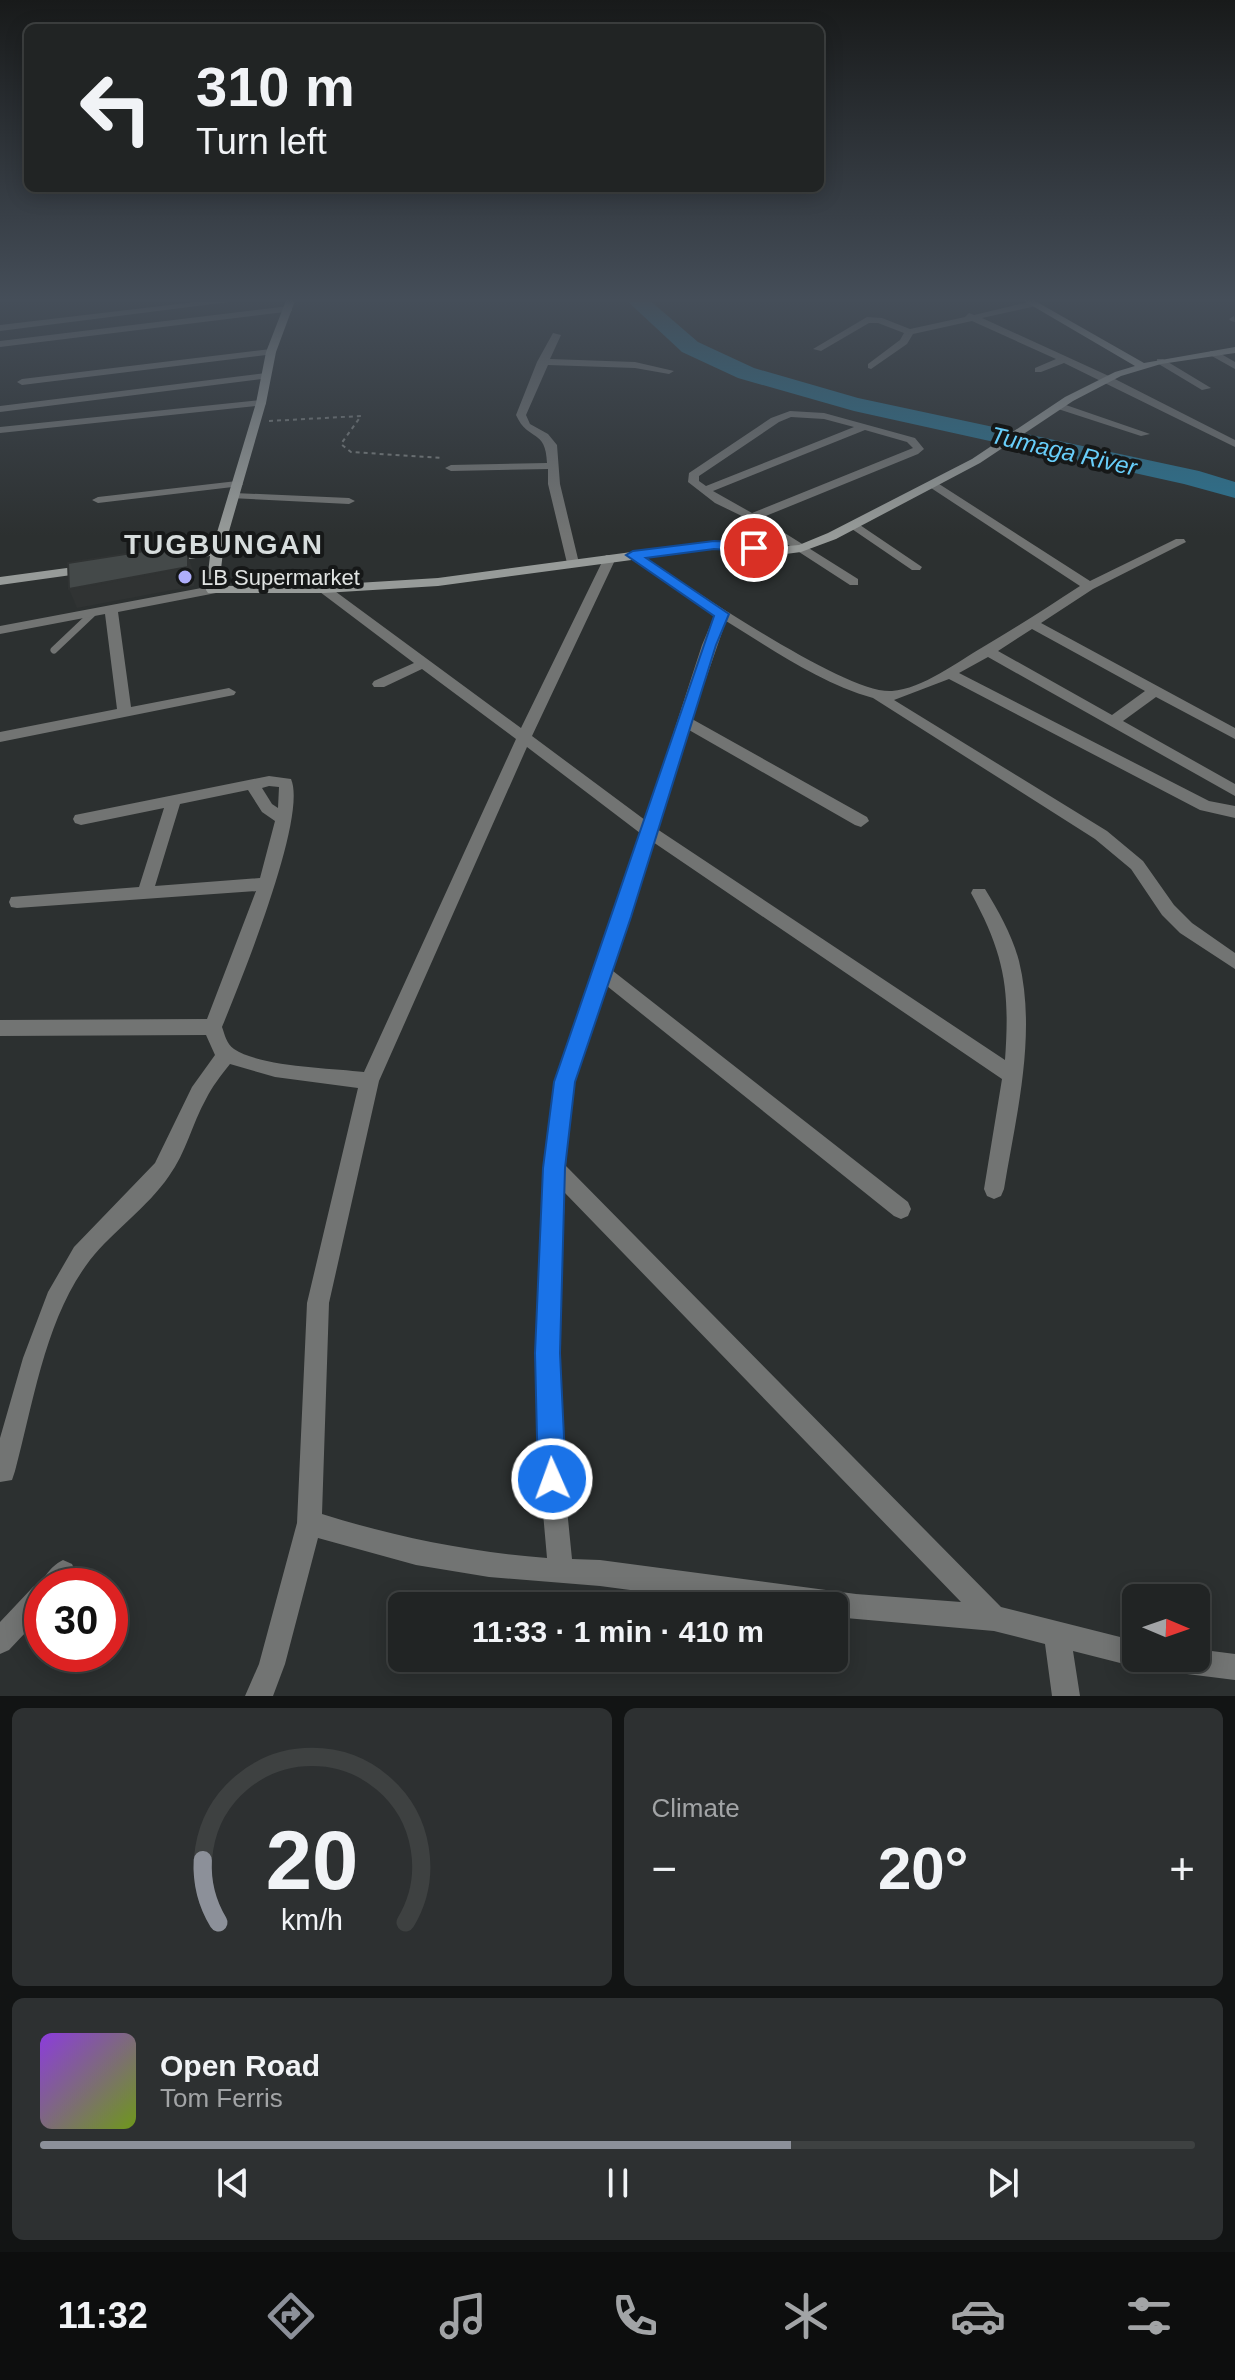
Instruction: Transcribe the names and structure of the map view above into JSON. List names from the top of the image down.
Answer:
{
  "districts": ["TUGBUNGAN"],
  "water": ["Tumaga River"],
  "places": ["LB Supermarket"],
  "north": "right",
  "page": {
    "turn": ["310 m", "Turn left"],
    "limit": "30",
    "trip": "11:33 · 1 min · 410 m",
    "tile": "Climate",
    "heat": ["−", "20°", "+"],
    "song": ["Open Road", "Tom Ferris"],
    "tabs": "11:32",
    "gauge": ["20", "km/h"]
  }
}
